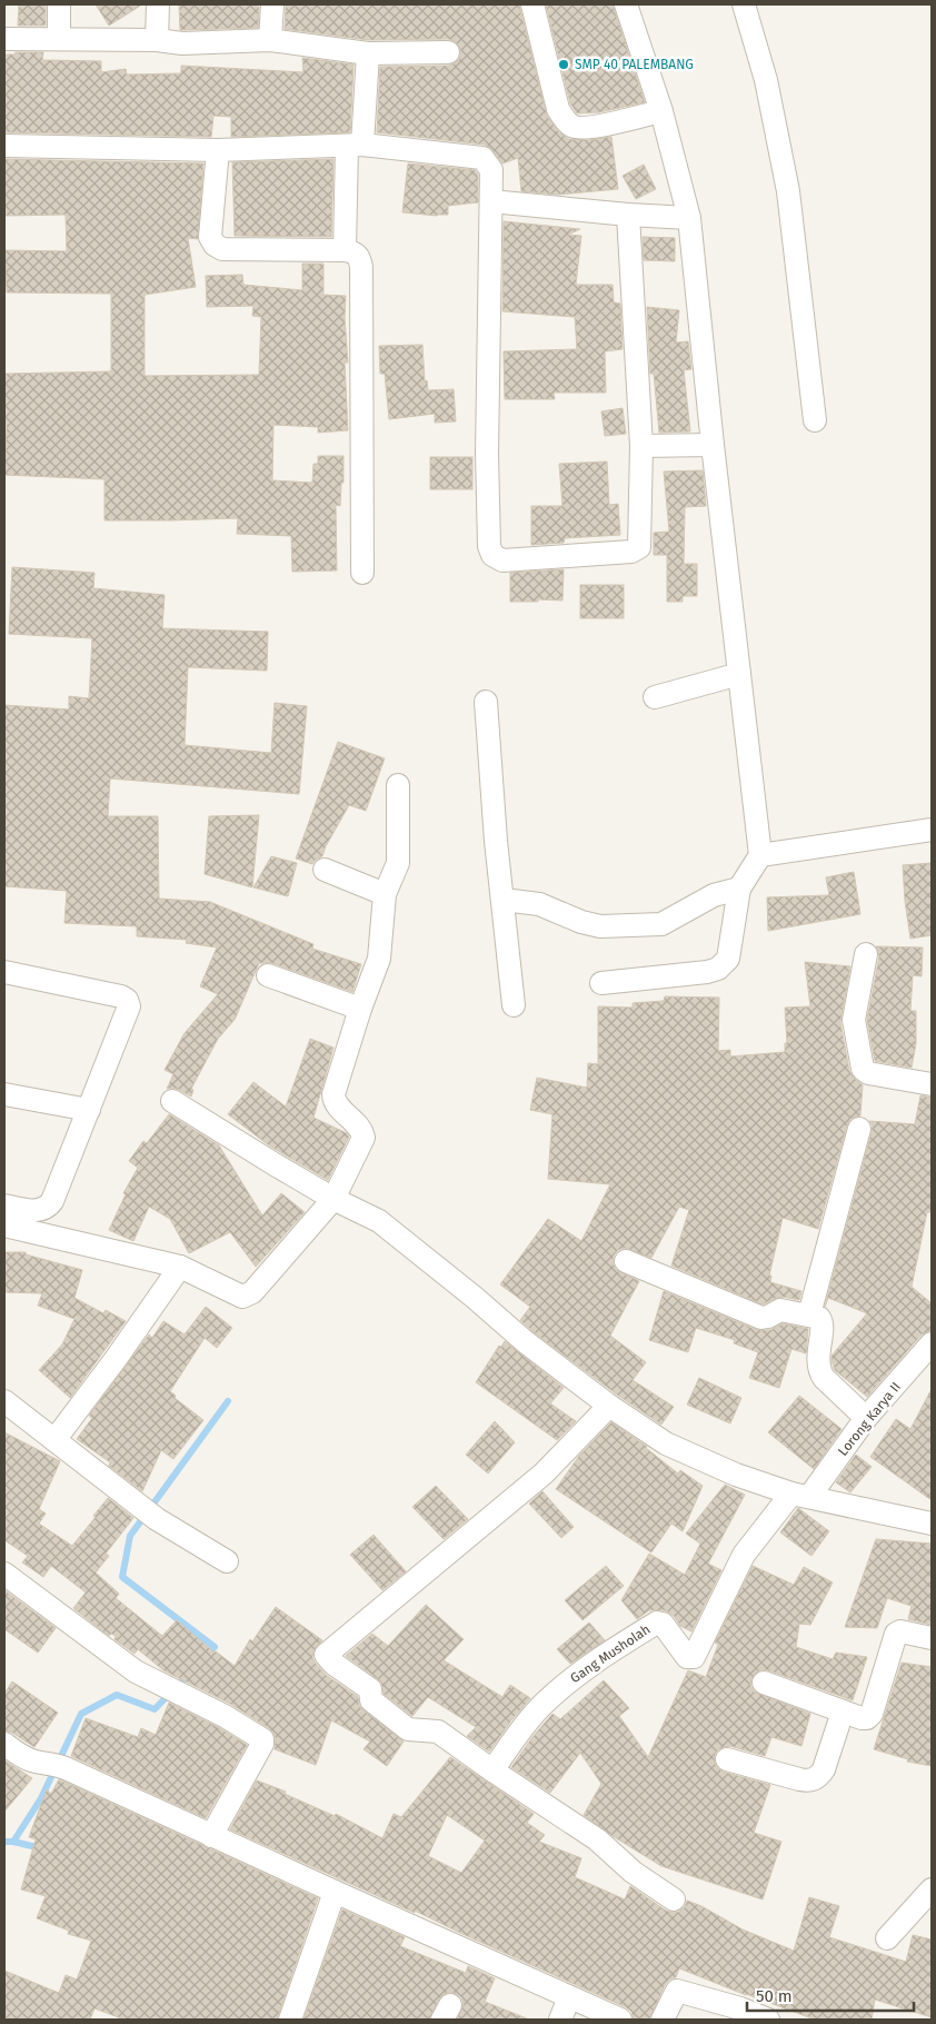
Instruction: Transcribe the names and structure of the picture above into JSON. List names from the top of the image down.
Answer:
{
  "streets": {
    "street": ["Lorong Karya II", "Gang Musholah"]
  },
  "crossings": [
    ["Lorong Karya II", "Gang Musholah"]
  ],
  "places": ["SMP 40 PALEMBANG"],
  "scale_bar": "50 m"
}
